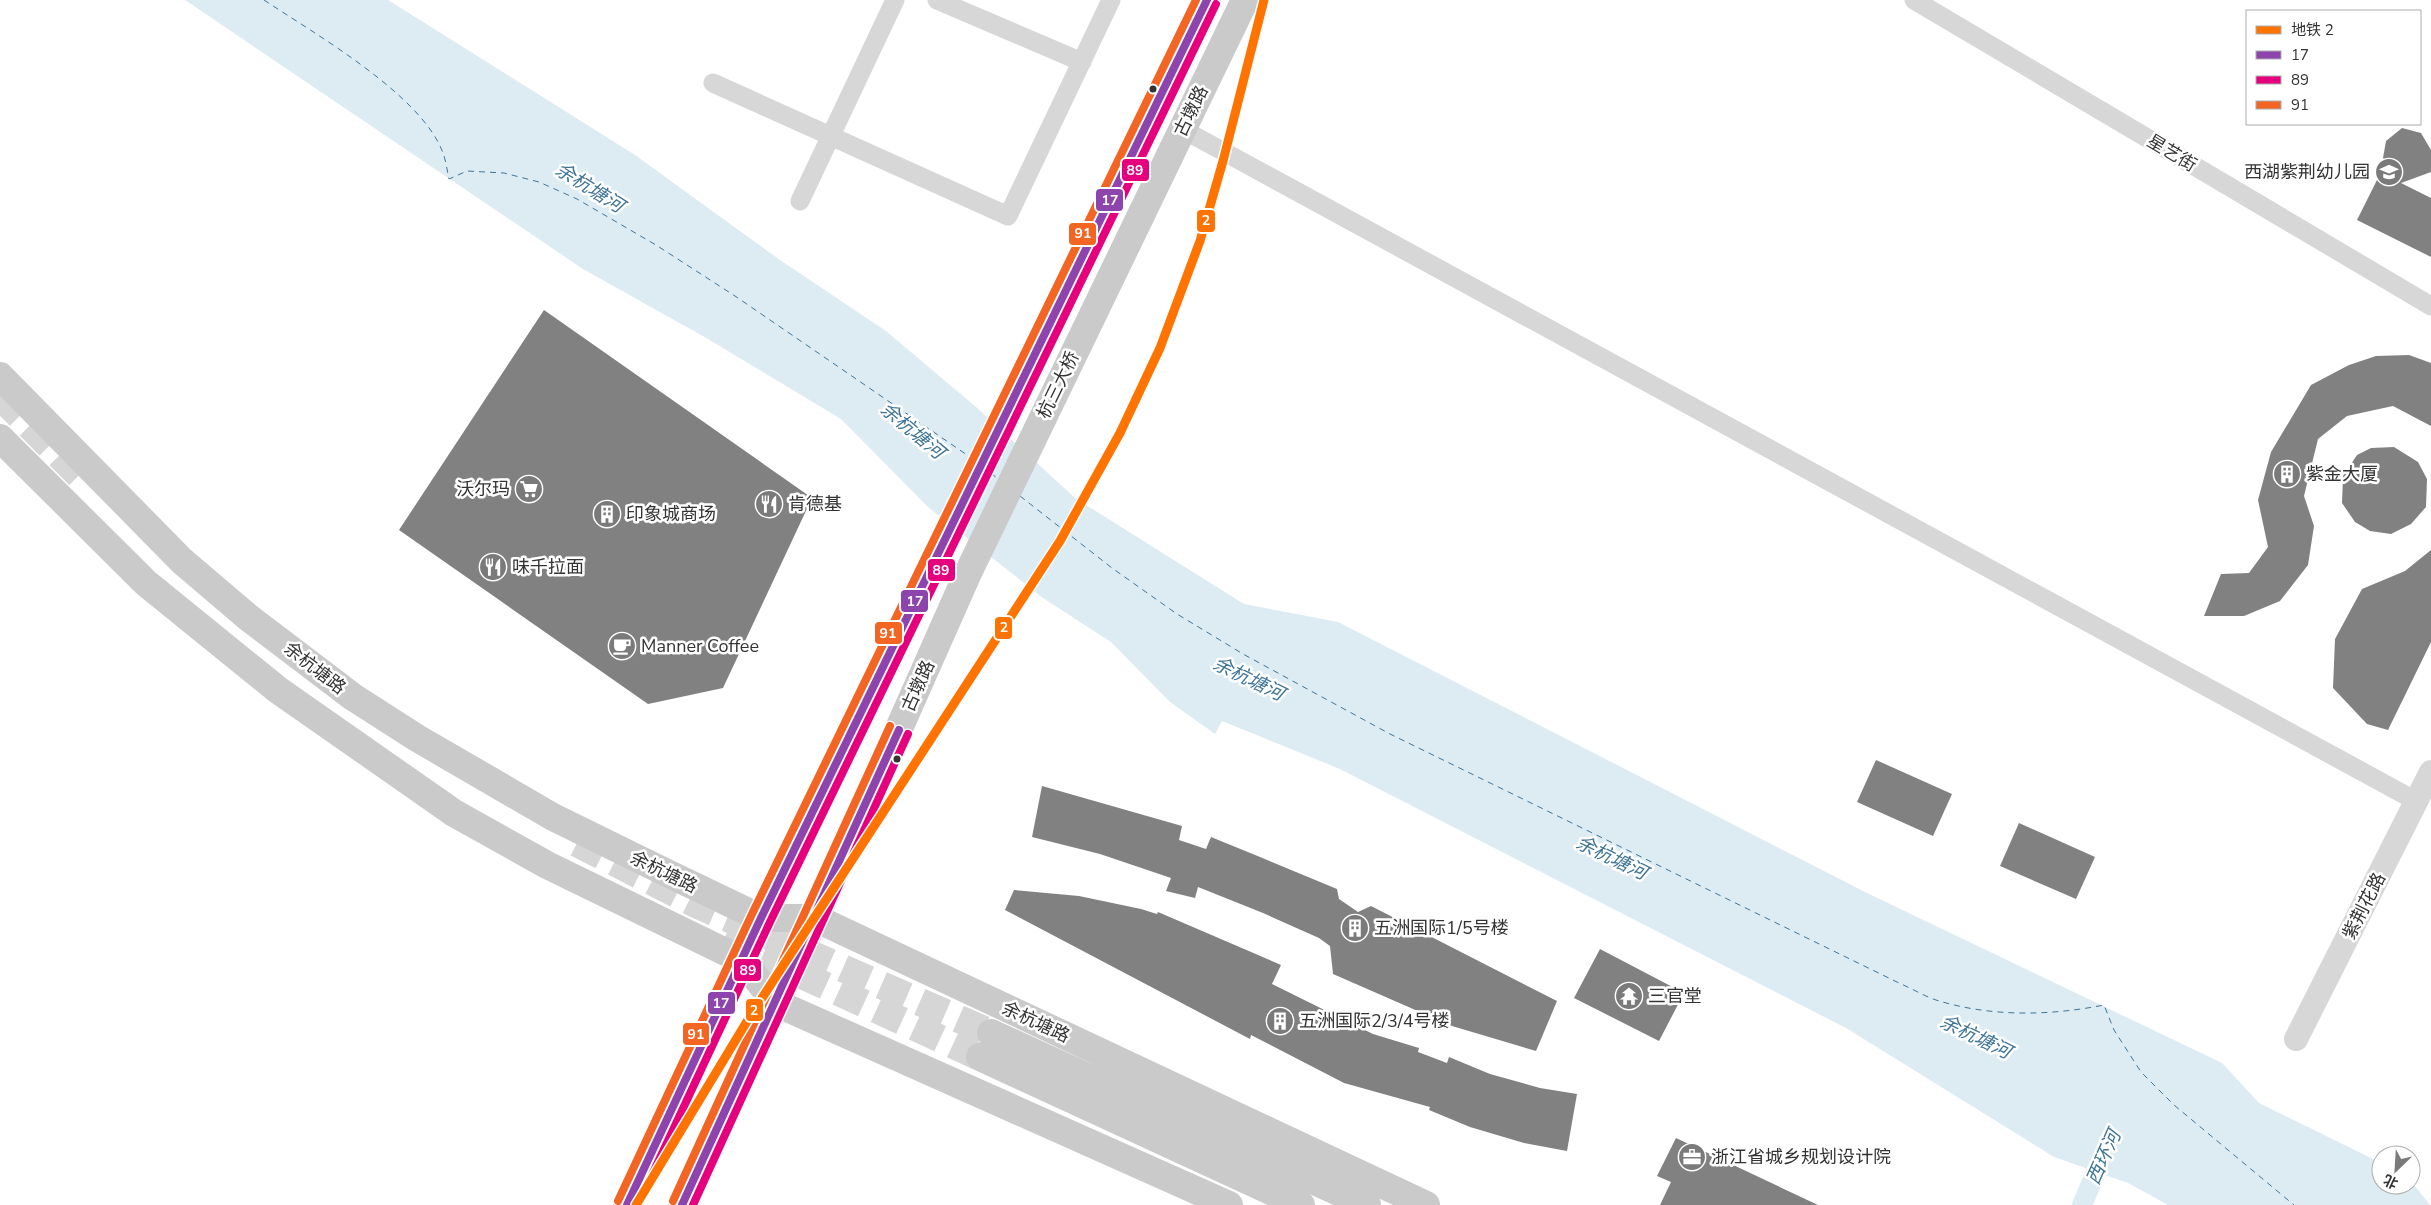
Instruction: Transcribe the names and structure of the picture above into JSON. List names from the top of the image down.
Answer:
{
  "streets": {
    "main road": ["古墩路", "杭三大桥", "余杭塘路"],
    "street": ["星艺街", "紫荆花路"]
  },
  "crossings": [
    ["古墩路", "杭三大桥"],
    ["古墩路", "余杭塘路"],
    ["杭三大桥", "余杭塘路"]
  ],
  "water": ["余杭塘河", "西环河"],
  "places": {
    "school or university": ["西湖紫荆幼儿园"],
    "building": [
      "紫金大厦",
      "印象城商场",
      "五洲国际1/5号楼",
      "五洲国际2/3/4号楼"
    ],
    "supermarket": ["沃尔玛"],
    "restaurant": ["肯德基", "味千拉面"],
    "cafe": ["Manner Coffee"],
    "temple": ["三官堂"],
    "office": ["浙江省城乡规划设计院"]
  },
  "lines": [
    "metro line 2",
    "transit line 17",
    "transit line 91",
    "transit line 89"
  ],
  "legend": [
    "地铁 2",
    "17",
    "89",
    "91"
  ],
  "north": "bottom left"
}
